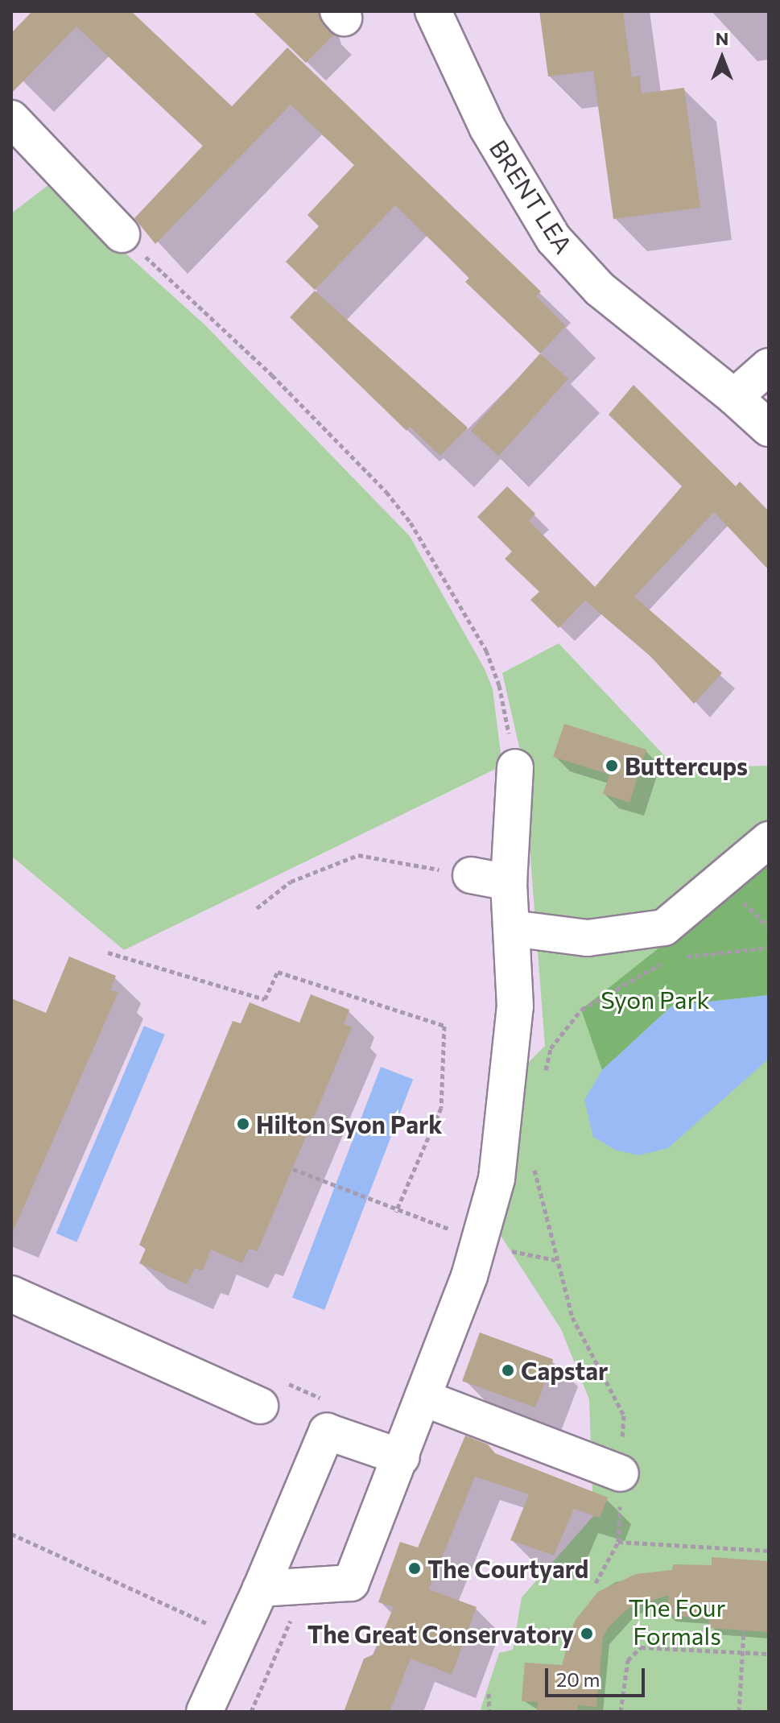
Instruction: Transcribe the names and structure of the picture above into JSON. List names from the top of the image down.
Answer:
{
  "streets": {
    "street": ["BRENT LEA"]
  },
  "parks": ["Syon Park", "The Four Formals"],
  "places": [
    "Buttercups",
    "Hilton Syon Park",
    "Capstar",
    "The Courtyard",
    "The Great Conservatory"
  ],
  "scale_bar": "20 m",
  "north": "top"
}
